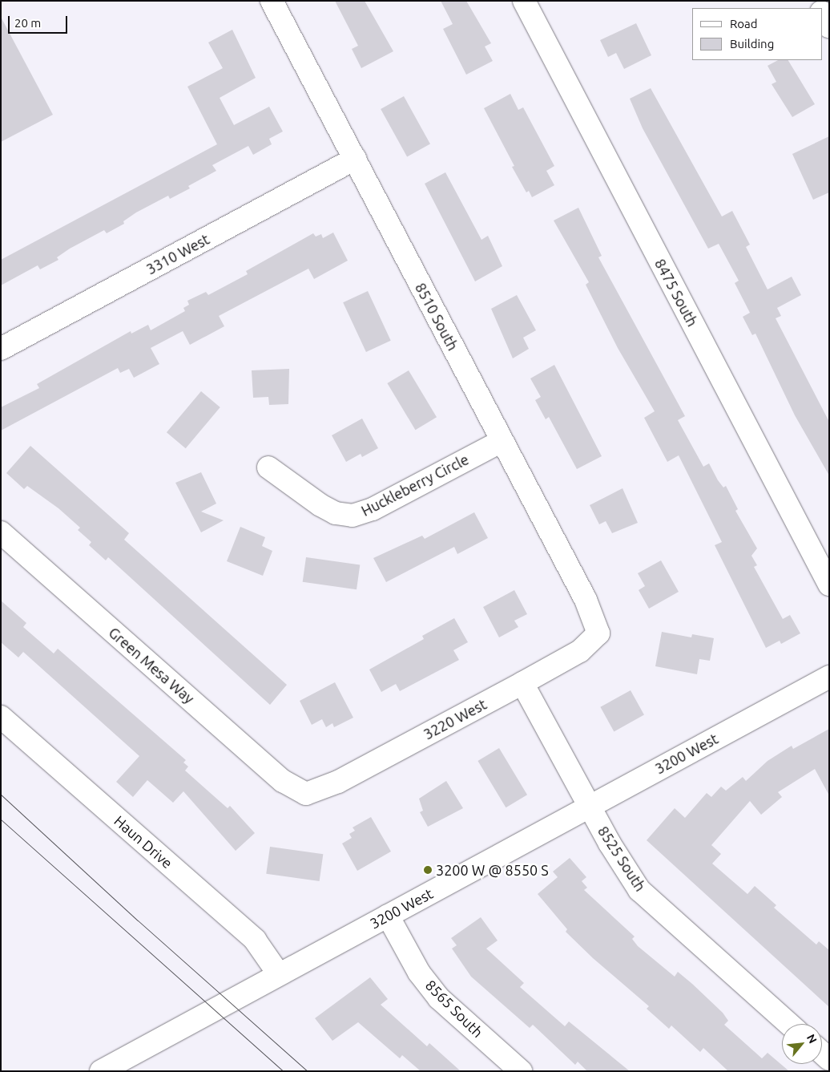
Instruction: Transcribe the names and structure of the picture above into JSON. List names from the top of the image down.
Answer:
{
  "streets": {
    "street": [
      "3310 West",
      "8475 South",
      "8510 South",
      "Huckleberry Circle",
      "Green Mesa Way",
      "3220 West",
      "3200 West",
      "Haun Drive",
      "8525 South",
      "8565 South"
    ]
  },
  "crossings": [
    ["3310 West", "8510 South"],
    ["8510 South", "Huckleberry Circle"],
    ["8510 South", "3220 West"],
    ["Green Mesa Way", "3220 West"],
    ["3220 West", "8525 South"],
    ["3200 West", "Haun Drive"],
    ["3200 West", "8525 South"],
    ["3200 West", "8565 South"]
  ],
  "places": ["3200 W @ 8550 S"],
  "legend": ["Road", "Building"],
  "scale_bar": "20 m",
  "north": "top right"
}
